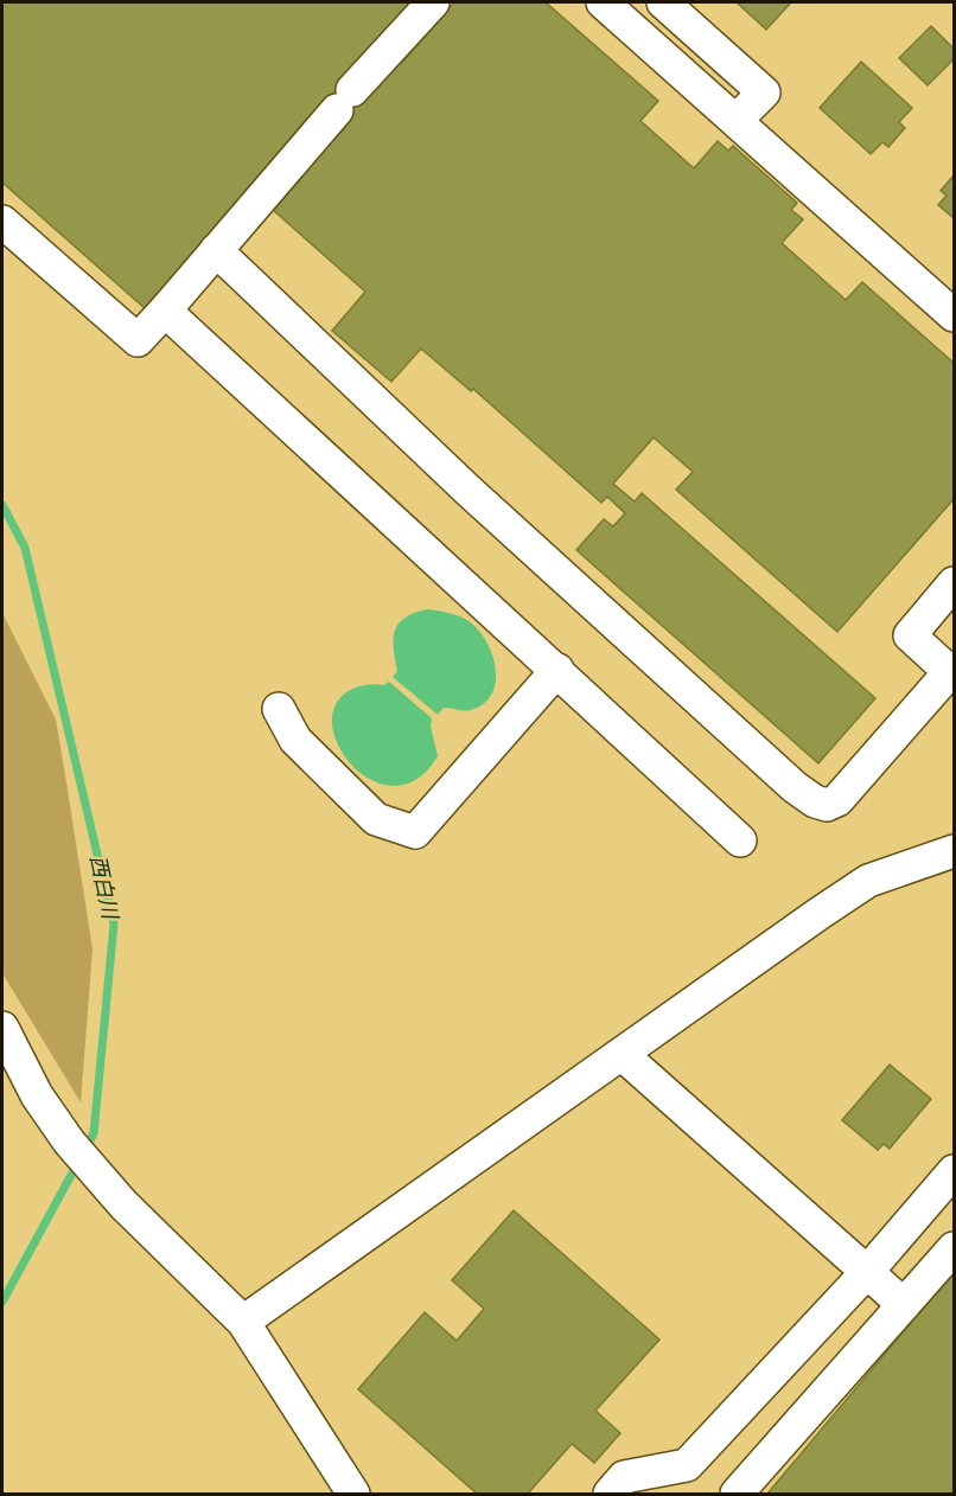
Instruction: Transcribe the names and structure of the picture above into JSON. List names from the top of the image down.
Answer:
{
  "water": ["西白川"]
}
